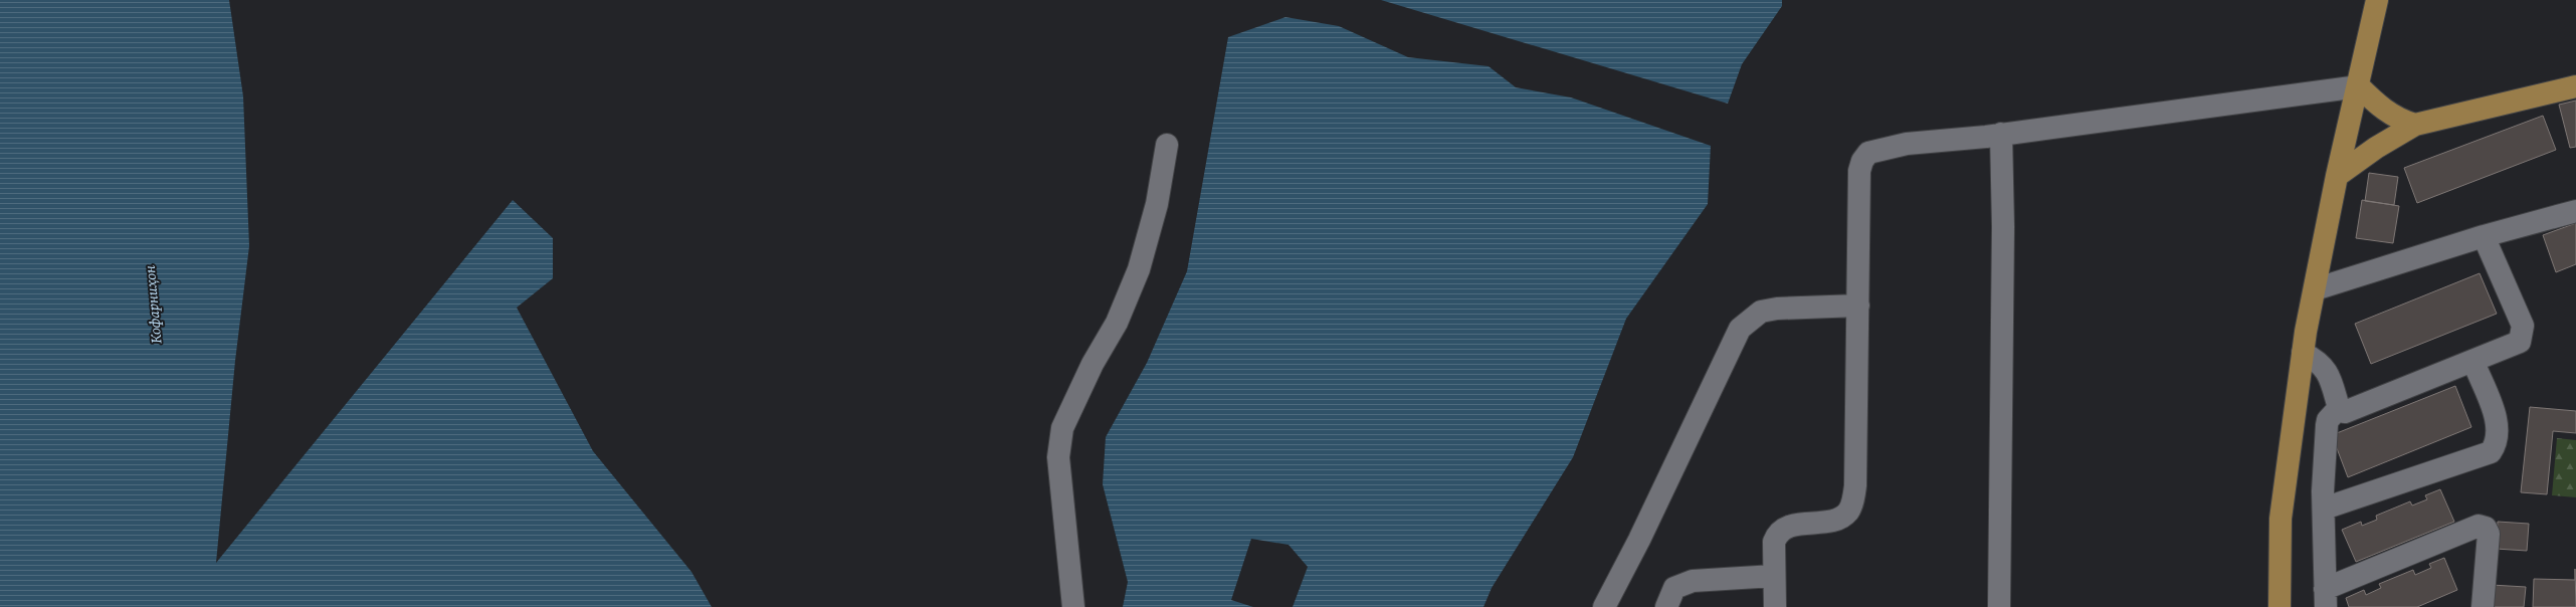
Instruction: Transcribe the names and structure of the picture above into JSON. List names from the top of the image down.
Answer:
{
  "water": ["Кофарниҳон"]
}
